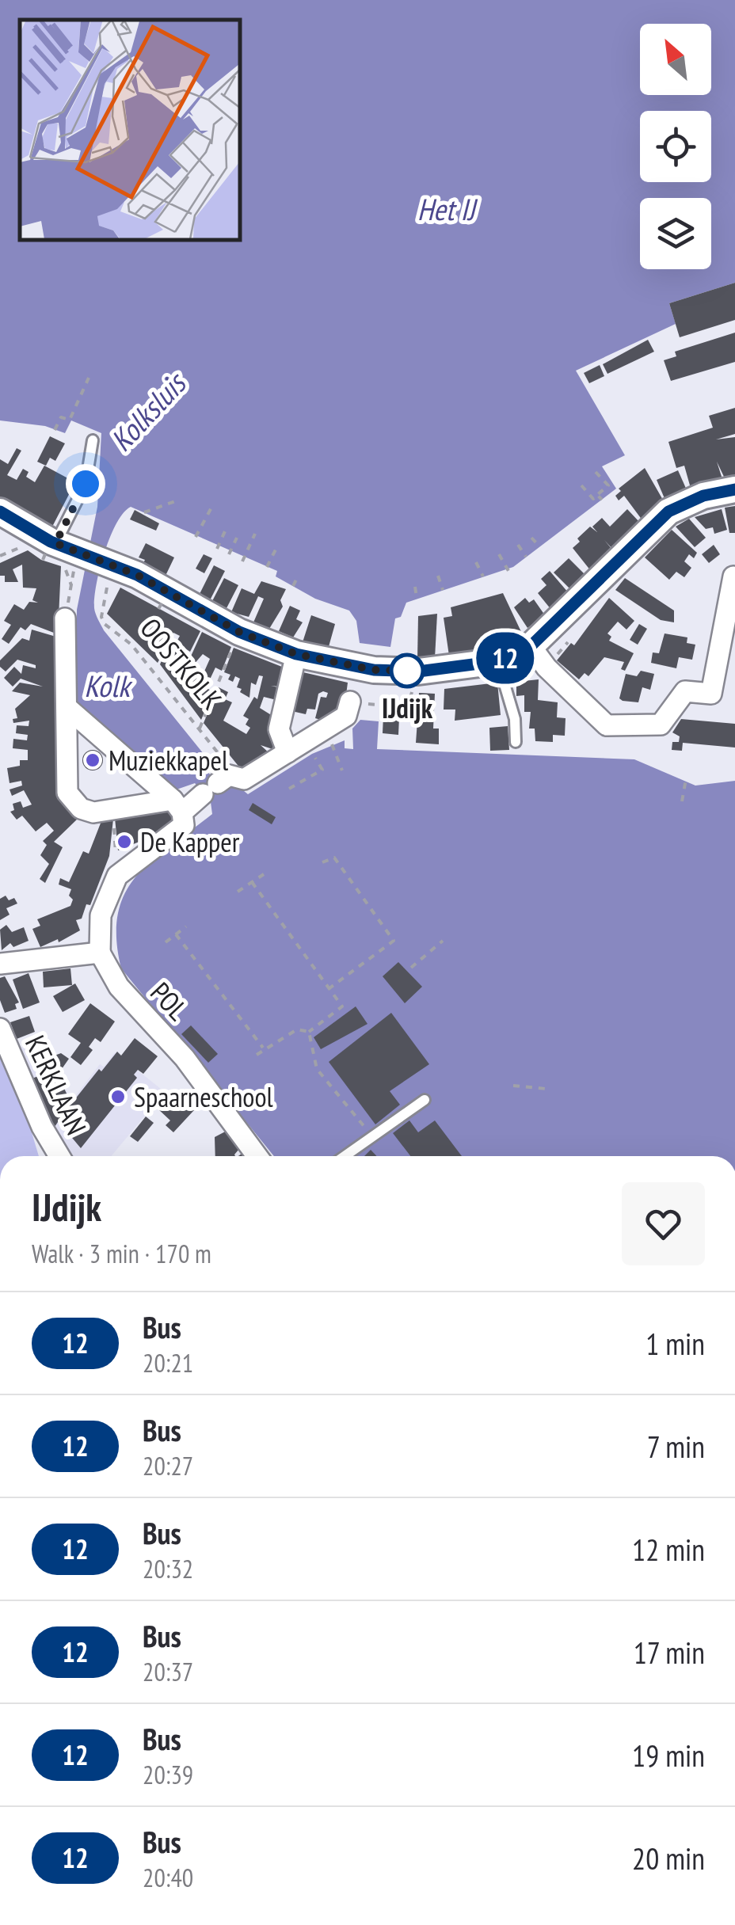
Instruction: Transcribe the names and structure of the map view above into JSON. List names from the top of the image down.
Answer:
{
  "streets": {
    "street": ["POL", "KERKLAAN"],
    "path": ["OOSTKOLK"]
  },
  "water": ["Het IJ", "Kolksluis", "Kolk"],
  "places": [
    "IJdijk",
    "Muziekkapel",
    "De Kapper",
    "Spaarneschool"
  ],
  "lines": ["bus line 12"],
  "north": "top left",
  "page": {
    "on_map": "12",
    "heading": ["IJdijk", "Walk · 3 min · 170 m"],
    "list": [
      {
        "mark": "12",
        "name": "Bus",
        "note": "20:21",
        "value": "1 min"
      },
      {
        "mark": "12",
        "name": "Bus",
        "note": "20:27",
        "value": "7 min"
      },
      {
        "mark": "12",
        "name": "Bus",
        "note": "20:32",
        "value": "12 min"
      },
      {
        "mark": "12",
        "name": "Bus",
        "note": "20:37",
        "value": "17 min"
      },
      {
        "mark": "12",
        "name": "Bus",
        "note": "20:39",
        "value": "19 min"
      },
      {
        "mark": "12",
        "name": "Bus",
        "note": "20:40",
        "value": "20 min"
      }
    ]
  }
}
